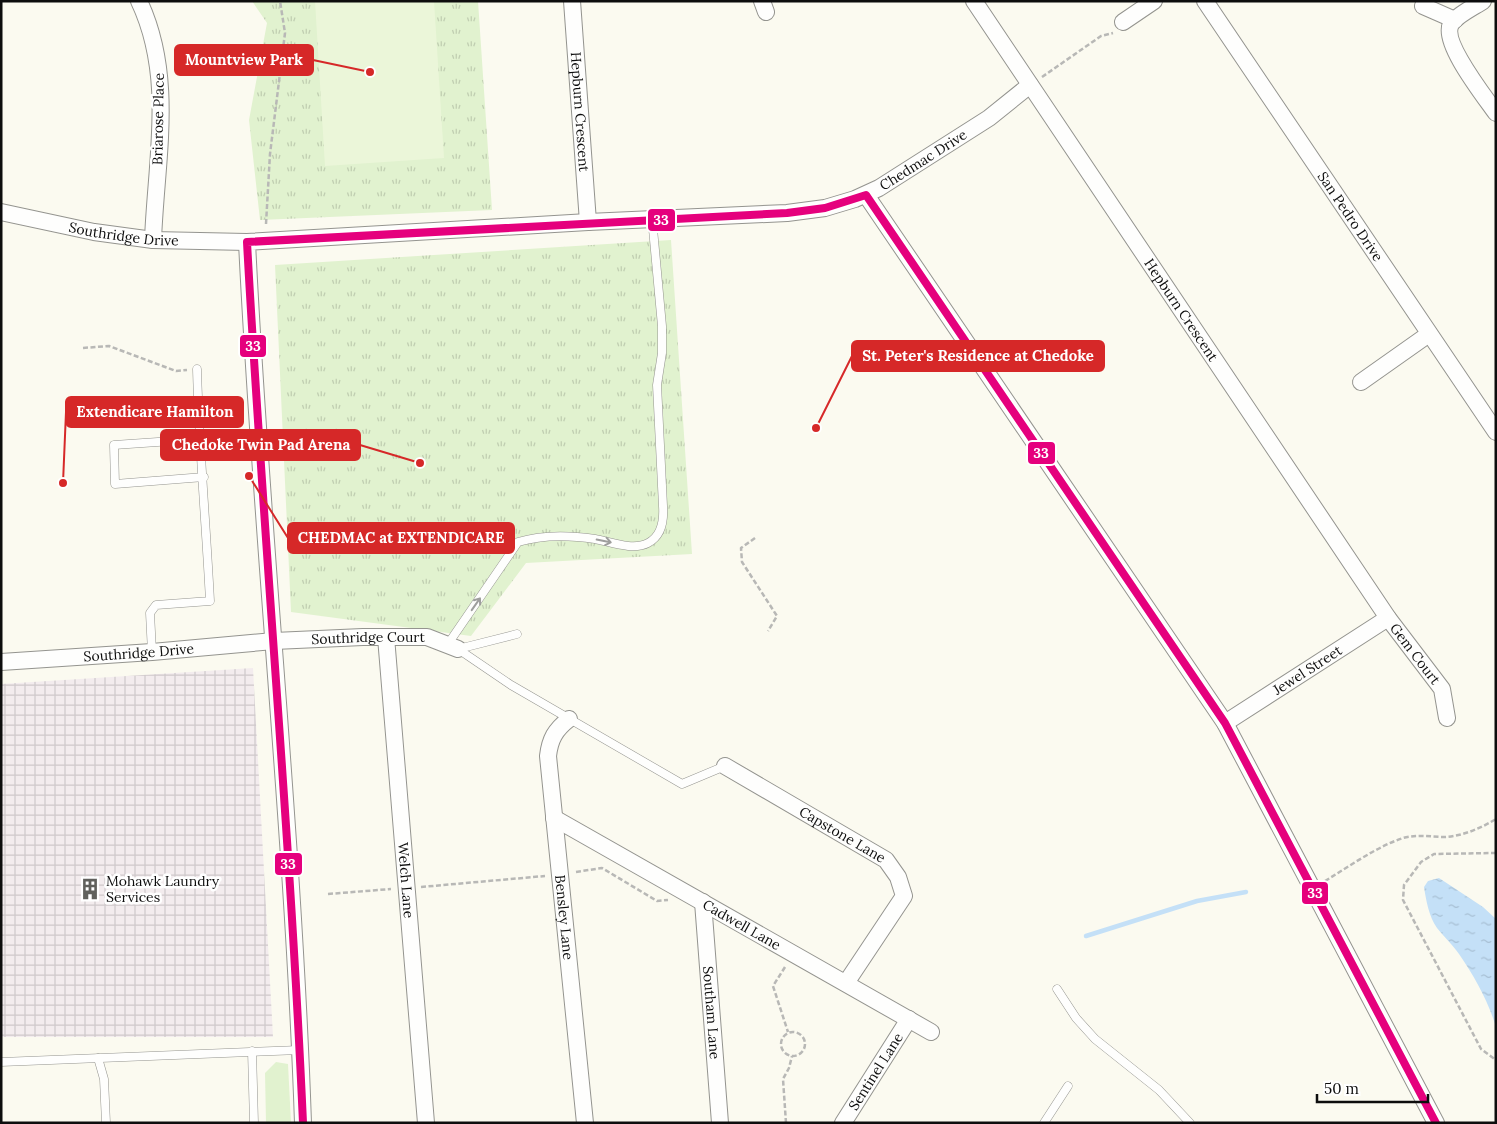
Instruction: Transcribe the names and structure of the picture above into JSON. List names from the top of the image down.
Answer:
{
  "streets": {
    "street": [
      "Hepburn Crescent",
      "Briarose Place",
      "Chedmac Drive",
      "San Pedro Drive",
      "Southridge Drive",
      "Southridge Court",
      "Gem Court",
      "Jewel Street",
      "Capstone Lane",
      "Welch Lane",
      "Bensley Lane",
      "Cadwell Lane",
      "Southam Lane",
      "Sentinel Lane"
    ]
  },
  "crossings": [
    ["Hepburn Crescent", "Chedmac Drive"],
    ["Hepburn Crescent", "Gem Court"],
    ["Hepburn Crescent", "Jewel Street"],
    ["Briarose Place", "Southridge Drive"],
    ["Chedmac Drive", "Southridge Drive"],
    ["Southridge Drive", "Southridge Court"],
    ["Southridge Court", "Welch Lane"],
    ["Gem Court", "Jewel Street"],
    ["Capstone Lane", "Cadwell Lane"],
    ["Bensley Lane", "Cadwell Lane"],
    ["Cadwell Lane", "Southam Lane"],
    ["Cadwell Lane", "Sentinel Lane"]
  ],
  "places": {
    "other": [
      "Mountview Park",
      "St. Peter's Residence at Chedoke",
      "Chedoke Twin Pad Arena",
      "CHEDMAC at EXTENDICARE",
      "Extendicare Hamilton"
    ],
    "building": ["Mohawk Laundry Services"]
  },
  "lines": ["transit line 33"],
  "scale_bar": "50 m"
}
